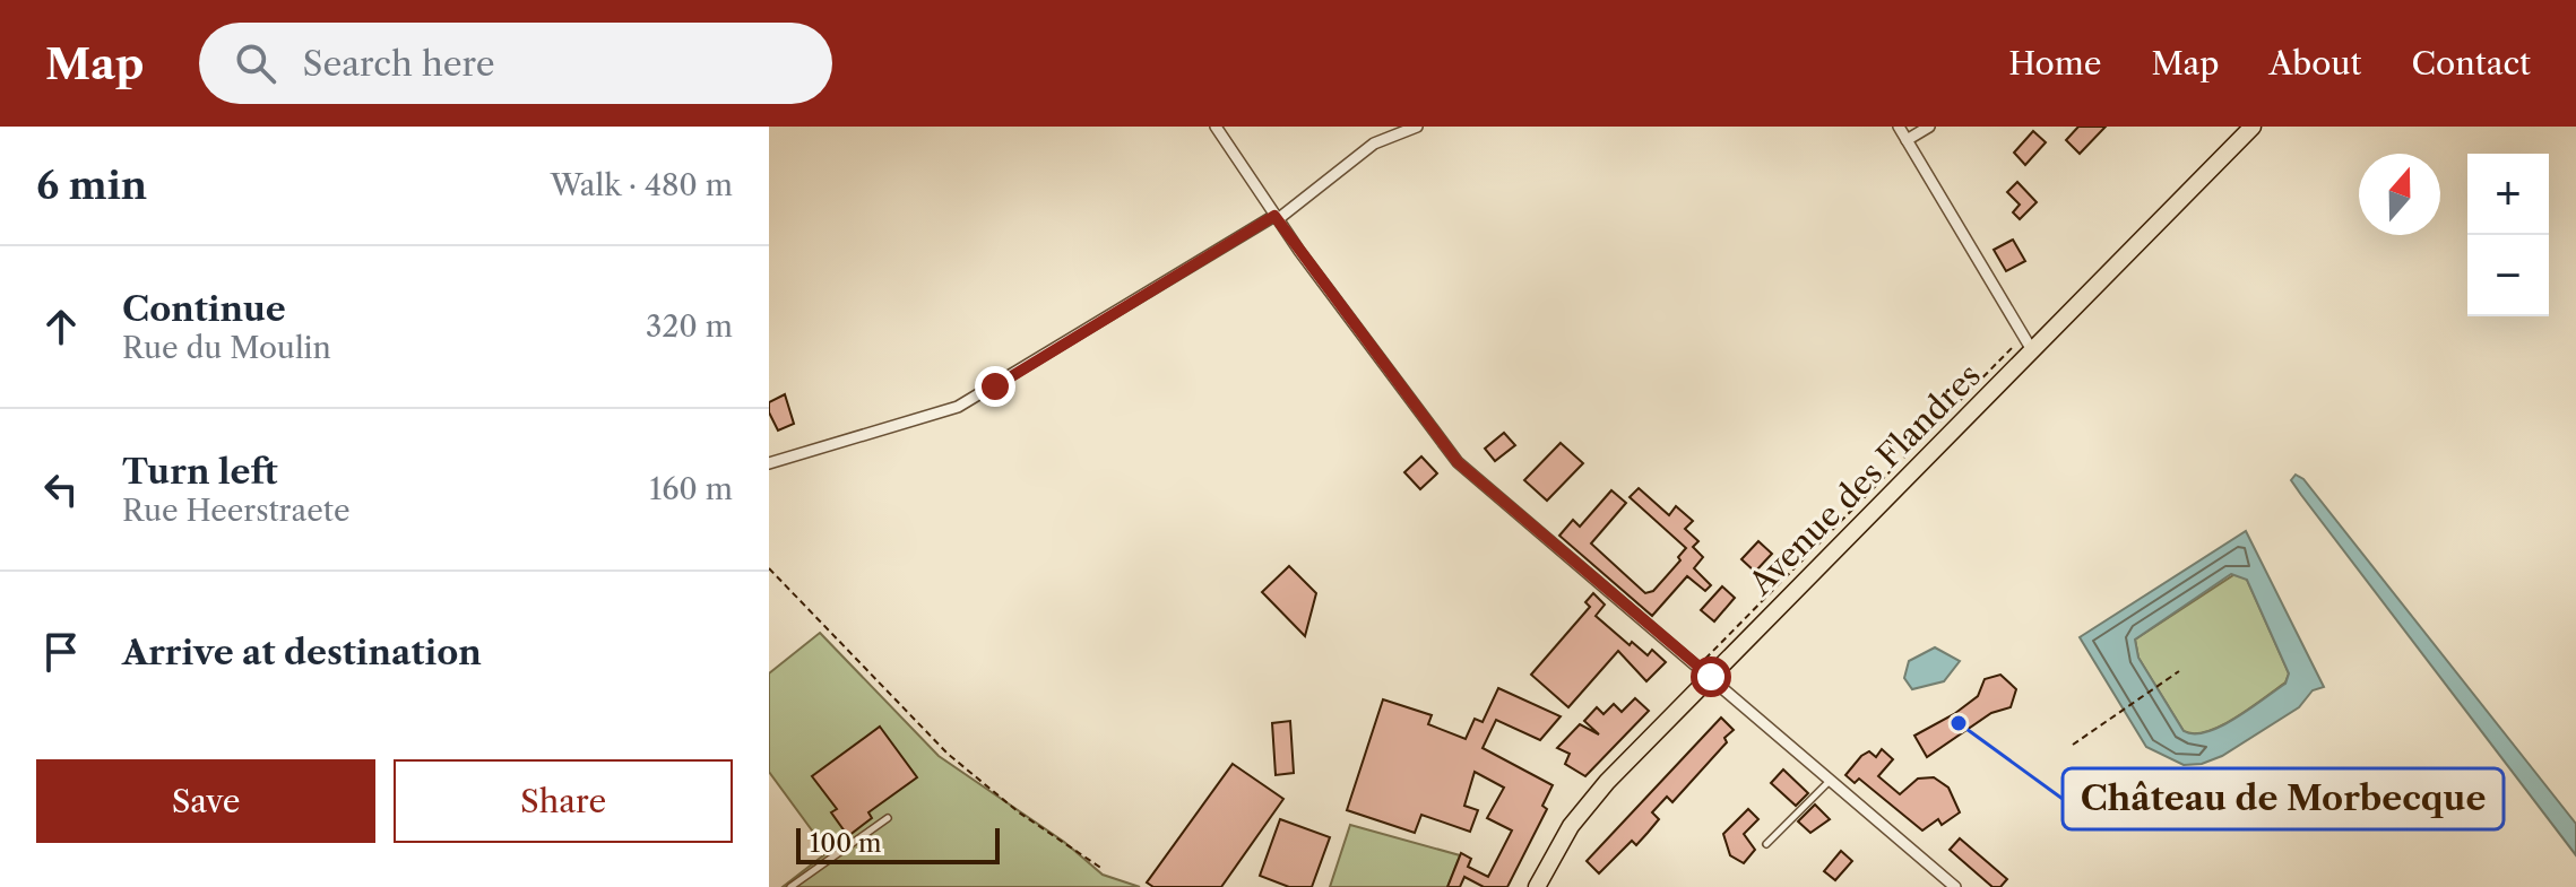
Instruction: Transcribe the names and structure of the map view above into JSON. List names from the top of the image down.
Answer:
{
  "streets": {
    "main road": ["Avenue des Flandres"]
  },
  "places": ["Château de Morbecque"],
  "scale_bar": "100 m",
  "north": "top",
  "page": {
    "header": "Map",
    "search": "Search here",
    "nav": [
      "Home",
      "Map",
      "About",
      "Contact"
    ],
    "heading": ["6 min", "Walk · 480 m"],
    "map_buttons": ["+", "−"],
    "list": [
      ["Continue", "Rue du Moulin", "320 m"],
      ["Turn left", "Rue Heerstraete", "160 m"],
      "Arrive at destination"
    ],
    "buttons": ["Save", "Share"],
    "scale": "100 m"
  }
}
